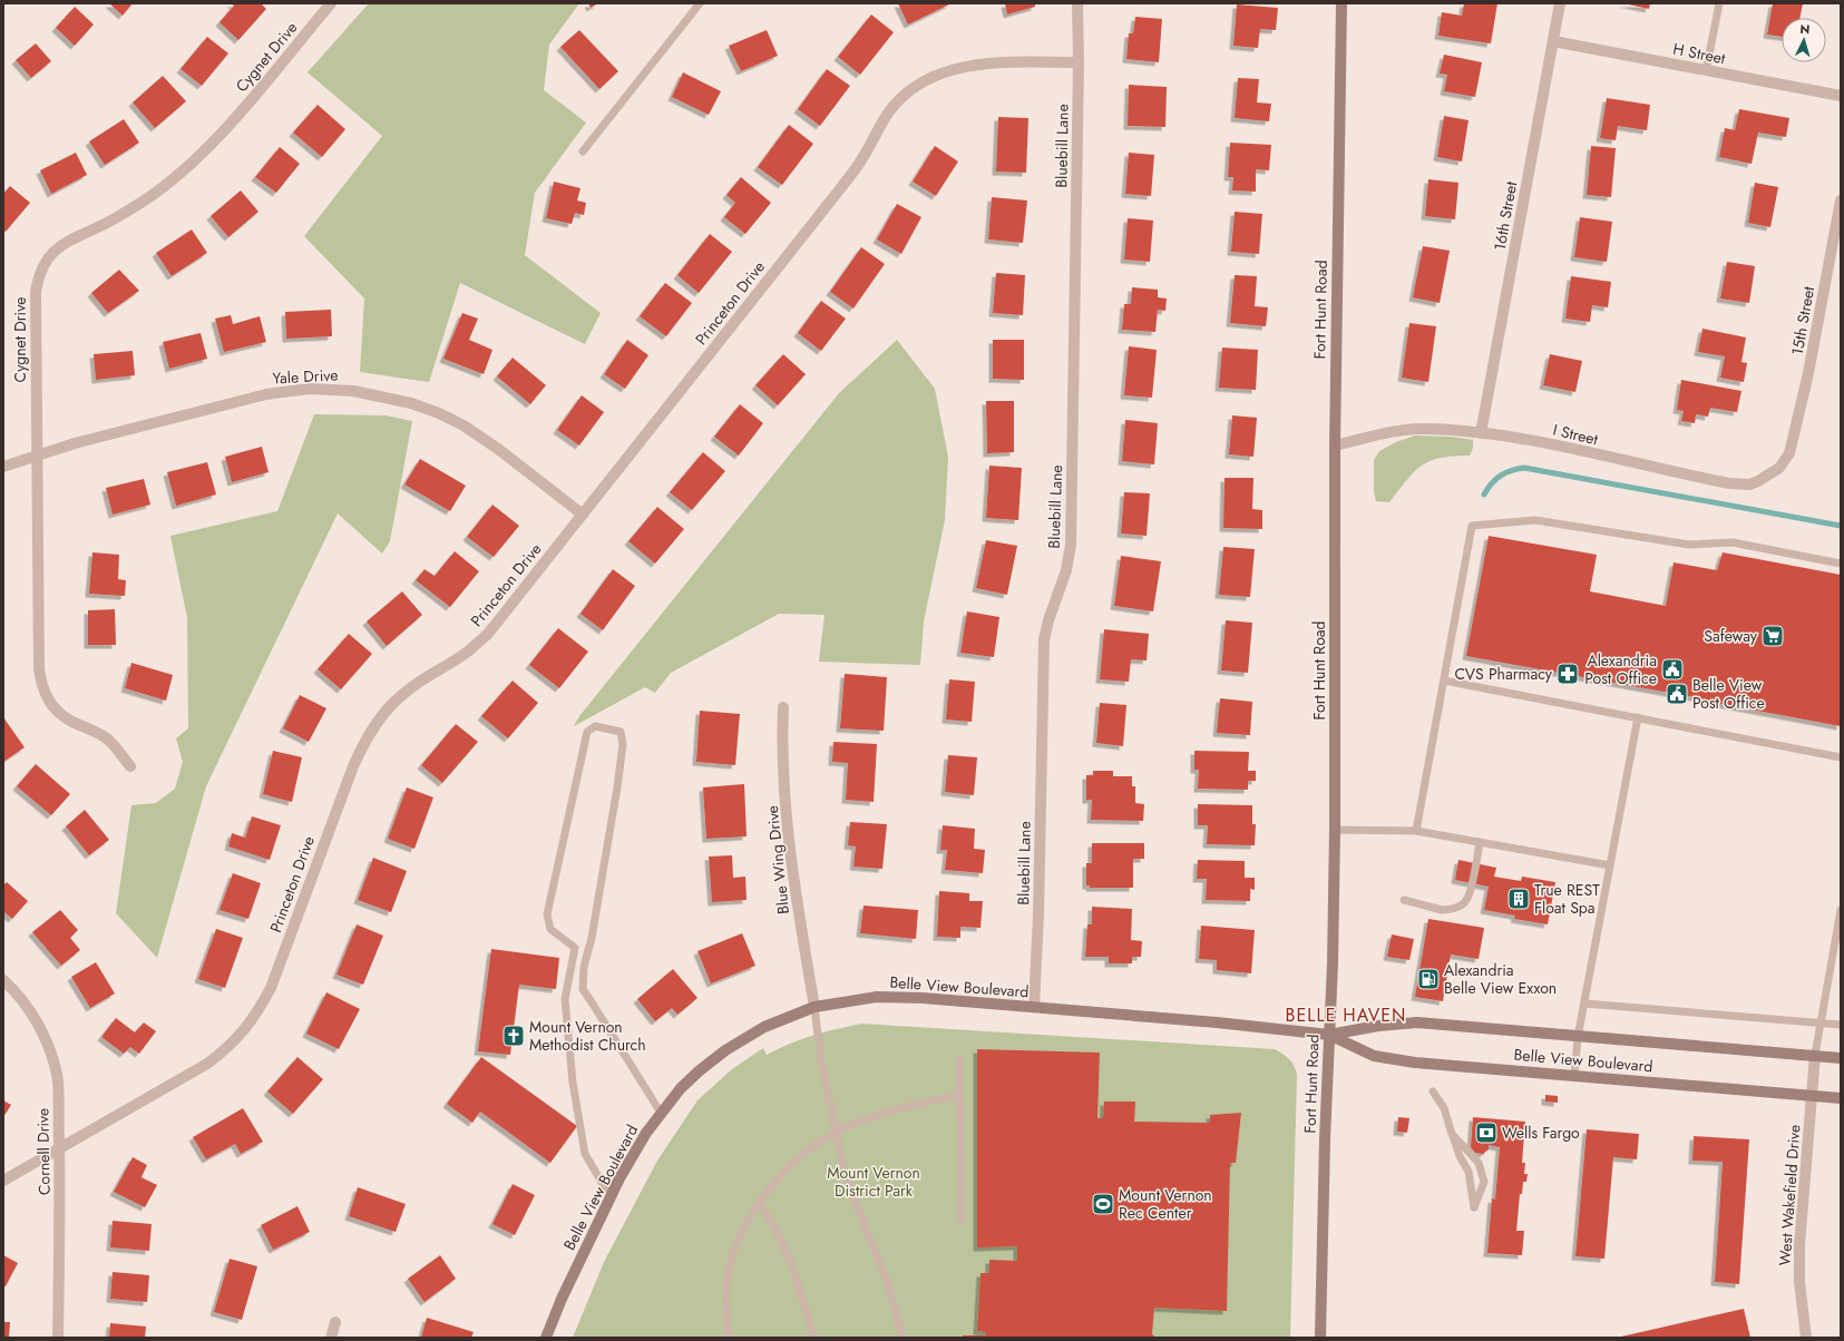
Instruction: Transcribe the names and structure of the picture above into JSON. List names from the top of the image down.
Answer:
{
  "streets": {
    "main road": ["Fort Hunt Road", "Belle View Boulevard"],
    "street": [
      "H Street",
      "Cygnet Drive",
      "Bluebill Lane",
      "16th Street",
      "Princeton Drive",
      "15th Street",
      "Yale Drive",
      "I Street",
      "Blue Wing Drive",
      "Cornell Drive",
      "West Wakefield Drive"
    ]
  },
  "crossings": [
    ["H Street", "16th Street"],
    ["Cygnet Drive", "Yale Drive"],
    ["Bluebill Lane", "Princeton Drive"],
    ["Bluebill Lane", "Belle View Boulevard"],
    ["16th Street", "I Street"],
    ["Princeton Drive", "Yale Drive"],
    ["Princeton Drive", "Cornell Drive"],
    ["Fort Hunt Road", "I Street"],
    ["Fort Hunt Road", "Belle View Boulevard"],
    ["15th Street", "I Street"],
    ["Blue Wing Drive", "Belle View Boulevard"],
    ["Belle View Boulevard", "West Wakefield Drive"]
  ],
  "districts": ["BELLE HAVEN"],
  "parks": ["Mount Vernon District Park"],
  "places": {
    "supermarket": ["Safeway"],
    "public building": ["Alexandria Post Office", "Belle View Post Office"],
    "pharmacy": ["CVS Pharmacy"],
    "building": ["True REST Float Spa"],
    "fuel station": ["Alexandria Belle View Exxon"],
    "church": ["Mount Vernon Methodist Church"],
    "bank": ["Wells Fargo"],
    "sports": ["Mount Vernon Rec Center"]
  },
  "north": "top"
}
